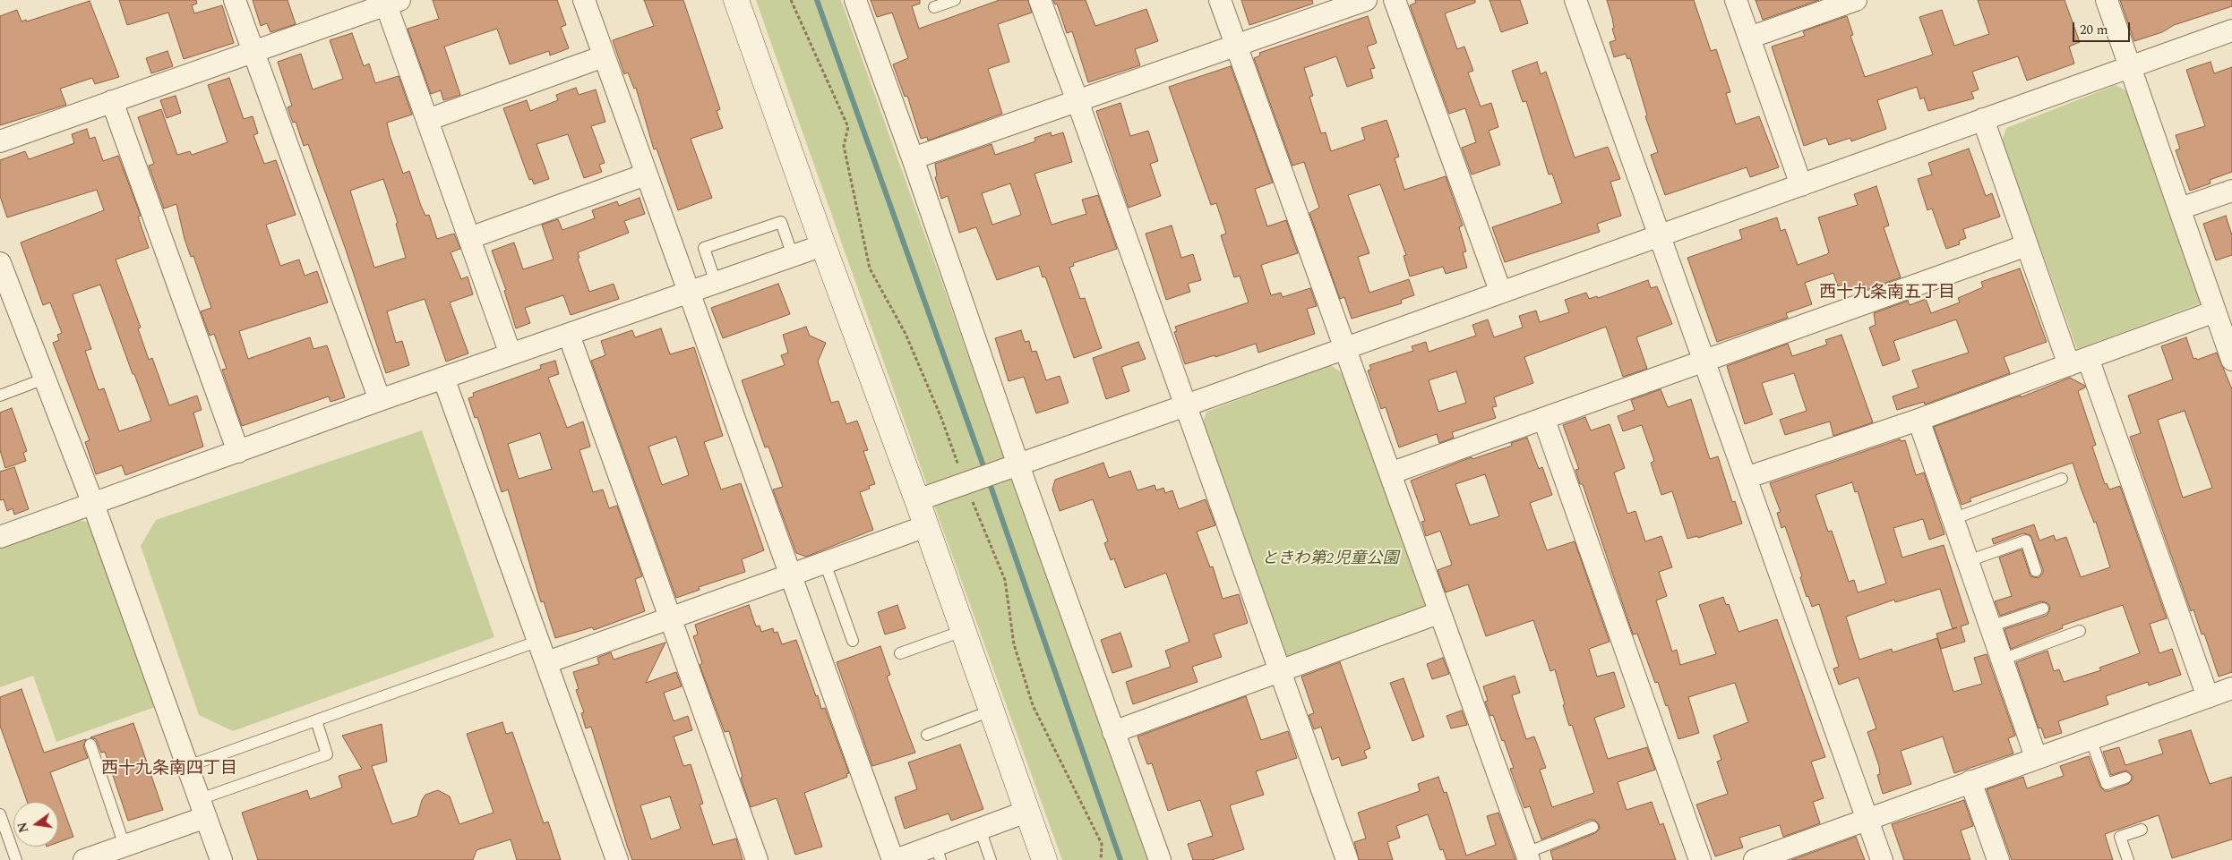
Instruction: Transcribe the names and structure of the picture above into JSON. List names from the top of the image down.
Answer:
{
  "districts": ["西十九条南五丁目", "西十九条南四丁目"],
  "parks": ["ときわ第2児童公園"],
  "scale_bar": "20 m",
  "north": "left"
}
